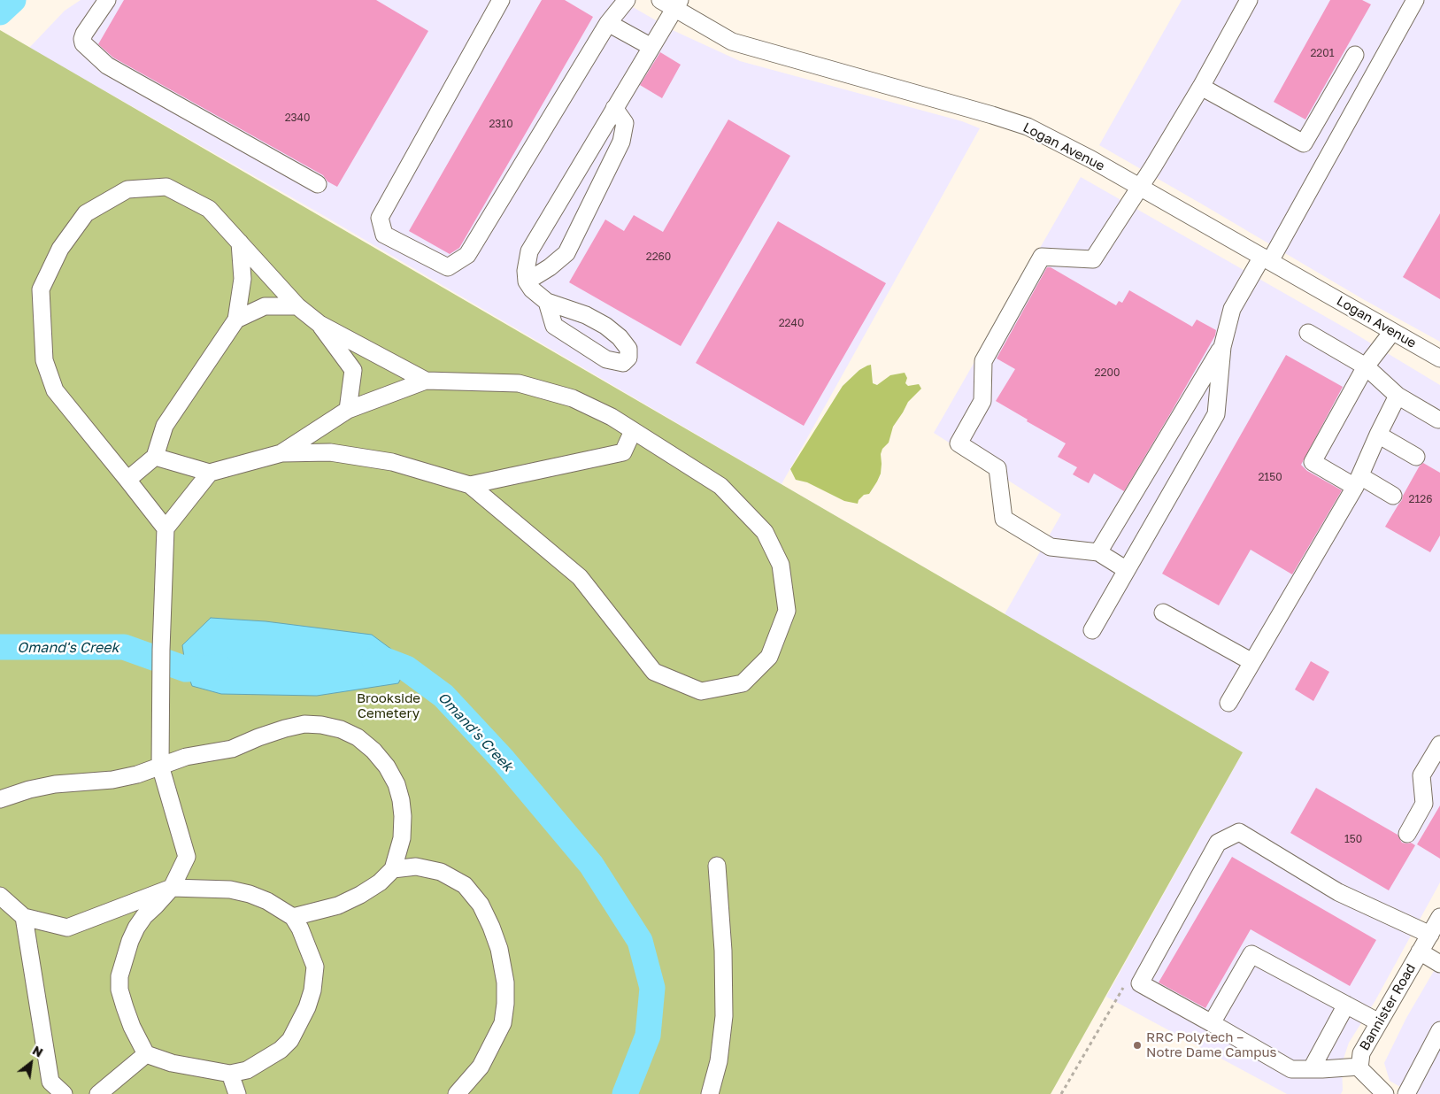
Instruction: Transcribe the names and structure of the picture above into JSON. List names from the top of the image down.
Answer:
{
  "streets": {
    "street": ["Logan Avenue", "Bannister Road"]
  },
  "water": ["Omand's Creek"],
  "parks": ["Brookside Cemetery"],
  "places": ["RRC Polytech – Notre Dame Campus"],
  "house_numbers": [
    "2201",
    "2340",
    "2310",
    "2260",
    "2240",
    "2200",
    "2150",
    "2126",
    "150"
  ],
  "north": "top right"
}
